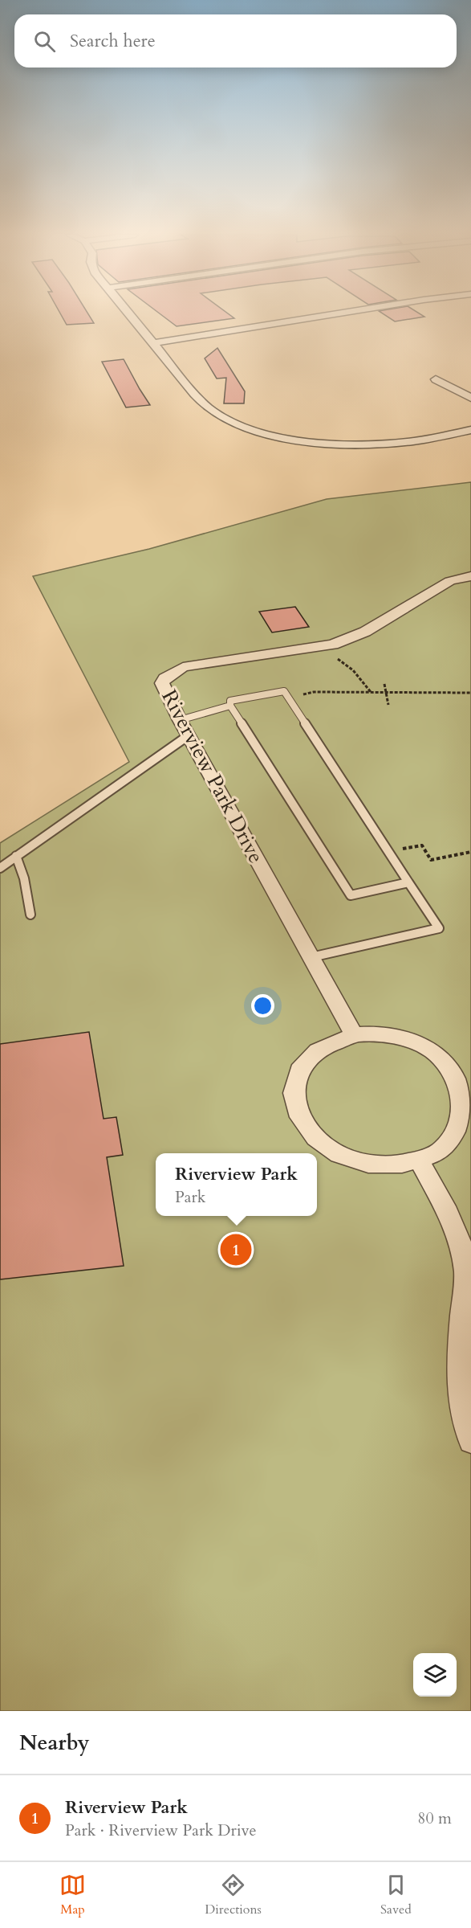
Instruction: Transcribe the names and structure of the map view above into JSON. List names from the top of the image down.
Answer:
{
  "streets": {
    "street": ["Riverview Park Drive"]
  },
  "page": {
    "search": "Search here",
    "popup": ["Riverview Park", "Park"],
    "pins": "1",
    "heading": "Nearby",
    "list": [
      {
        "mark": "1",
        "name": "Riverview Park",
        "note": "Park · Riverview Park Drive",
        "value": "80 m"
      }
    ],
    "nav": ["Map", "Directions", "Saved"]
  }
}
